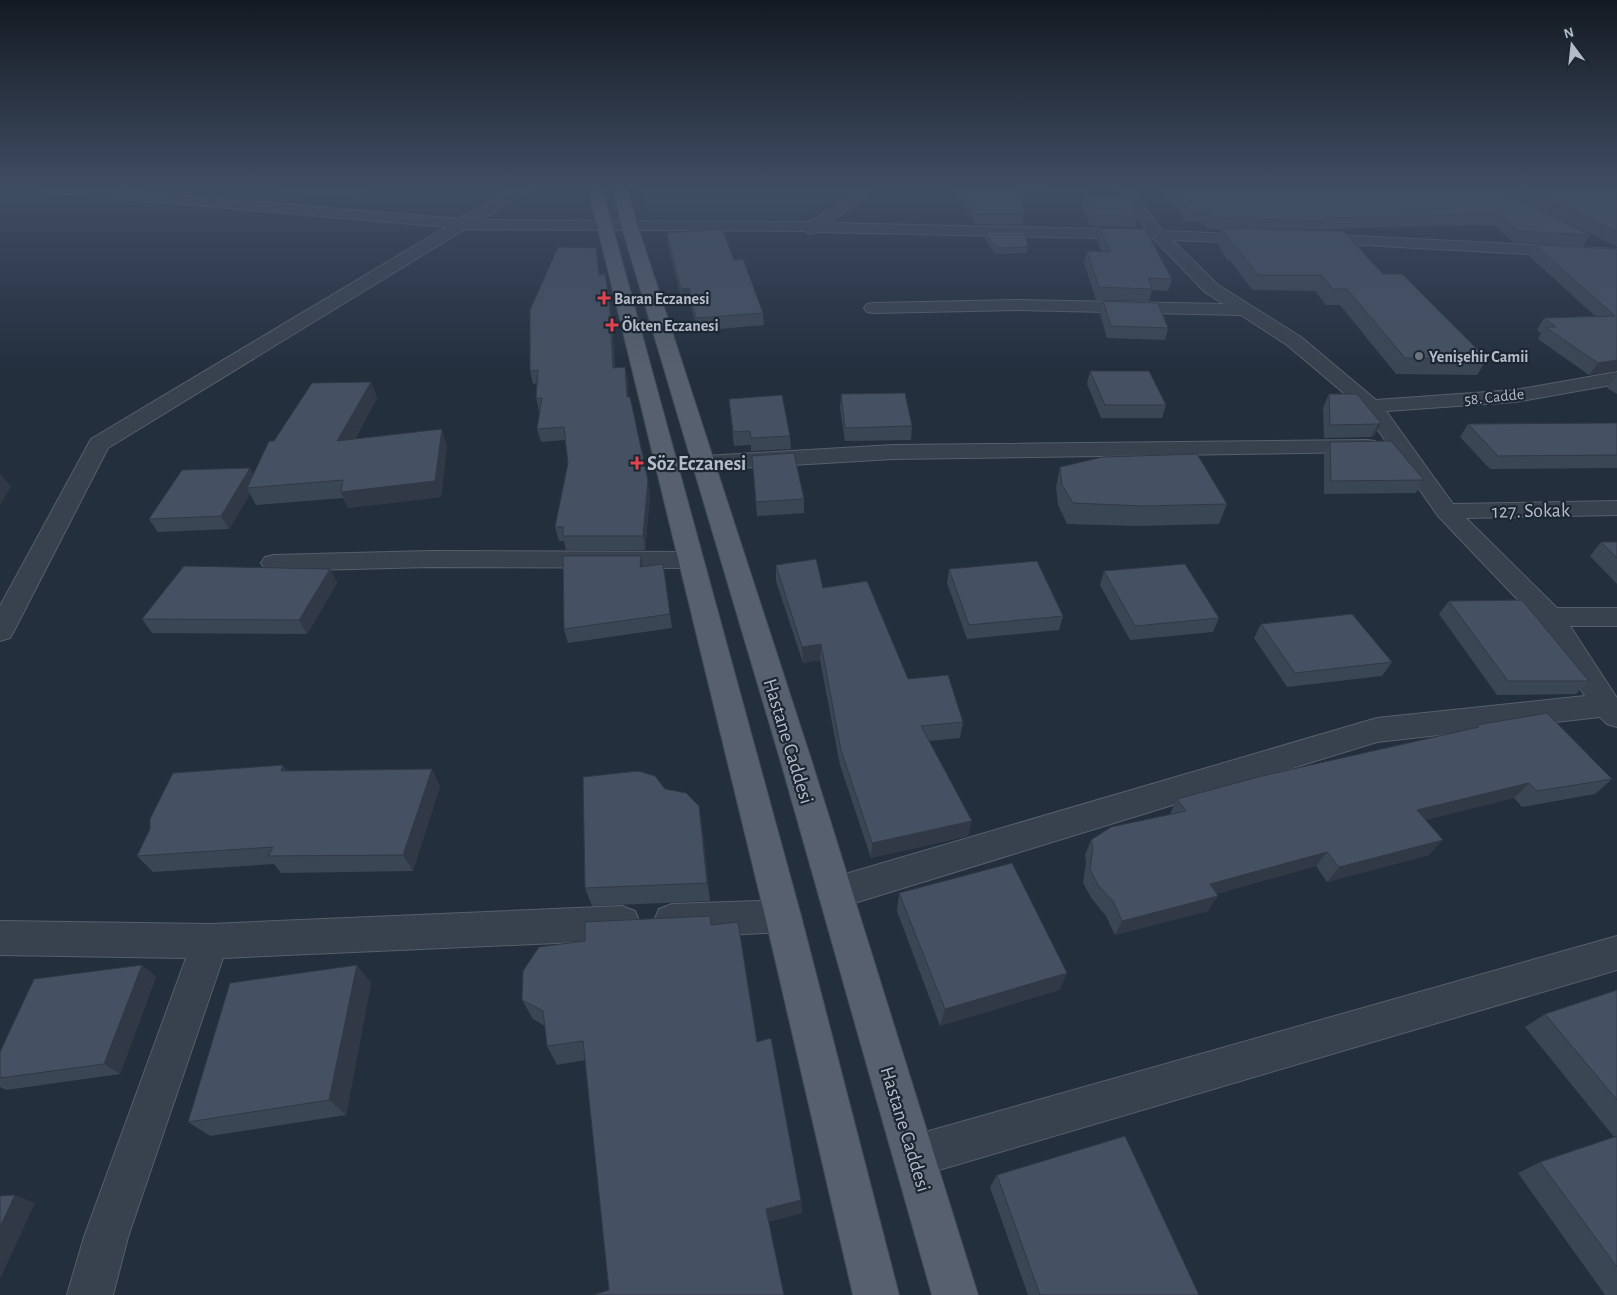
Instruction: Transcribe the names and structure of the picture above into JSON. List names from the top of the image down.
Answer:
{
  "streets": {
    "main road": ["Hastane Caddesi"],
    "street": ["58. Cadde", "127. Sokak"]
  },
  "places": {
    "health": ["Baran Eczanesi", "Ökten Eczanesi", "Söz Eczanesi"],
    "other": ["Yenişehir Camii"]
  },
  "north": "top"
}
